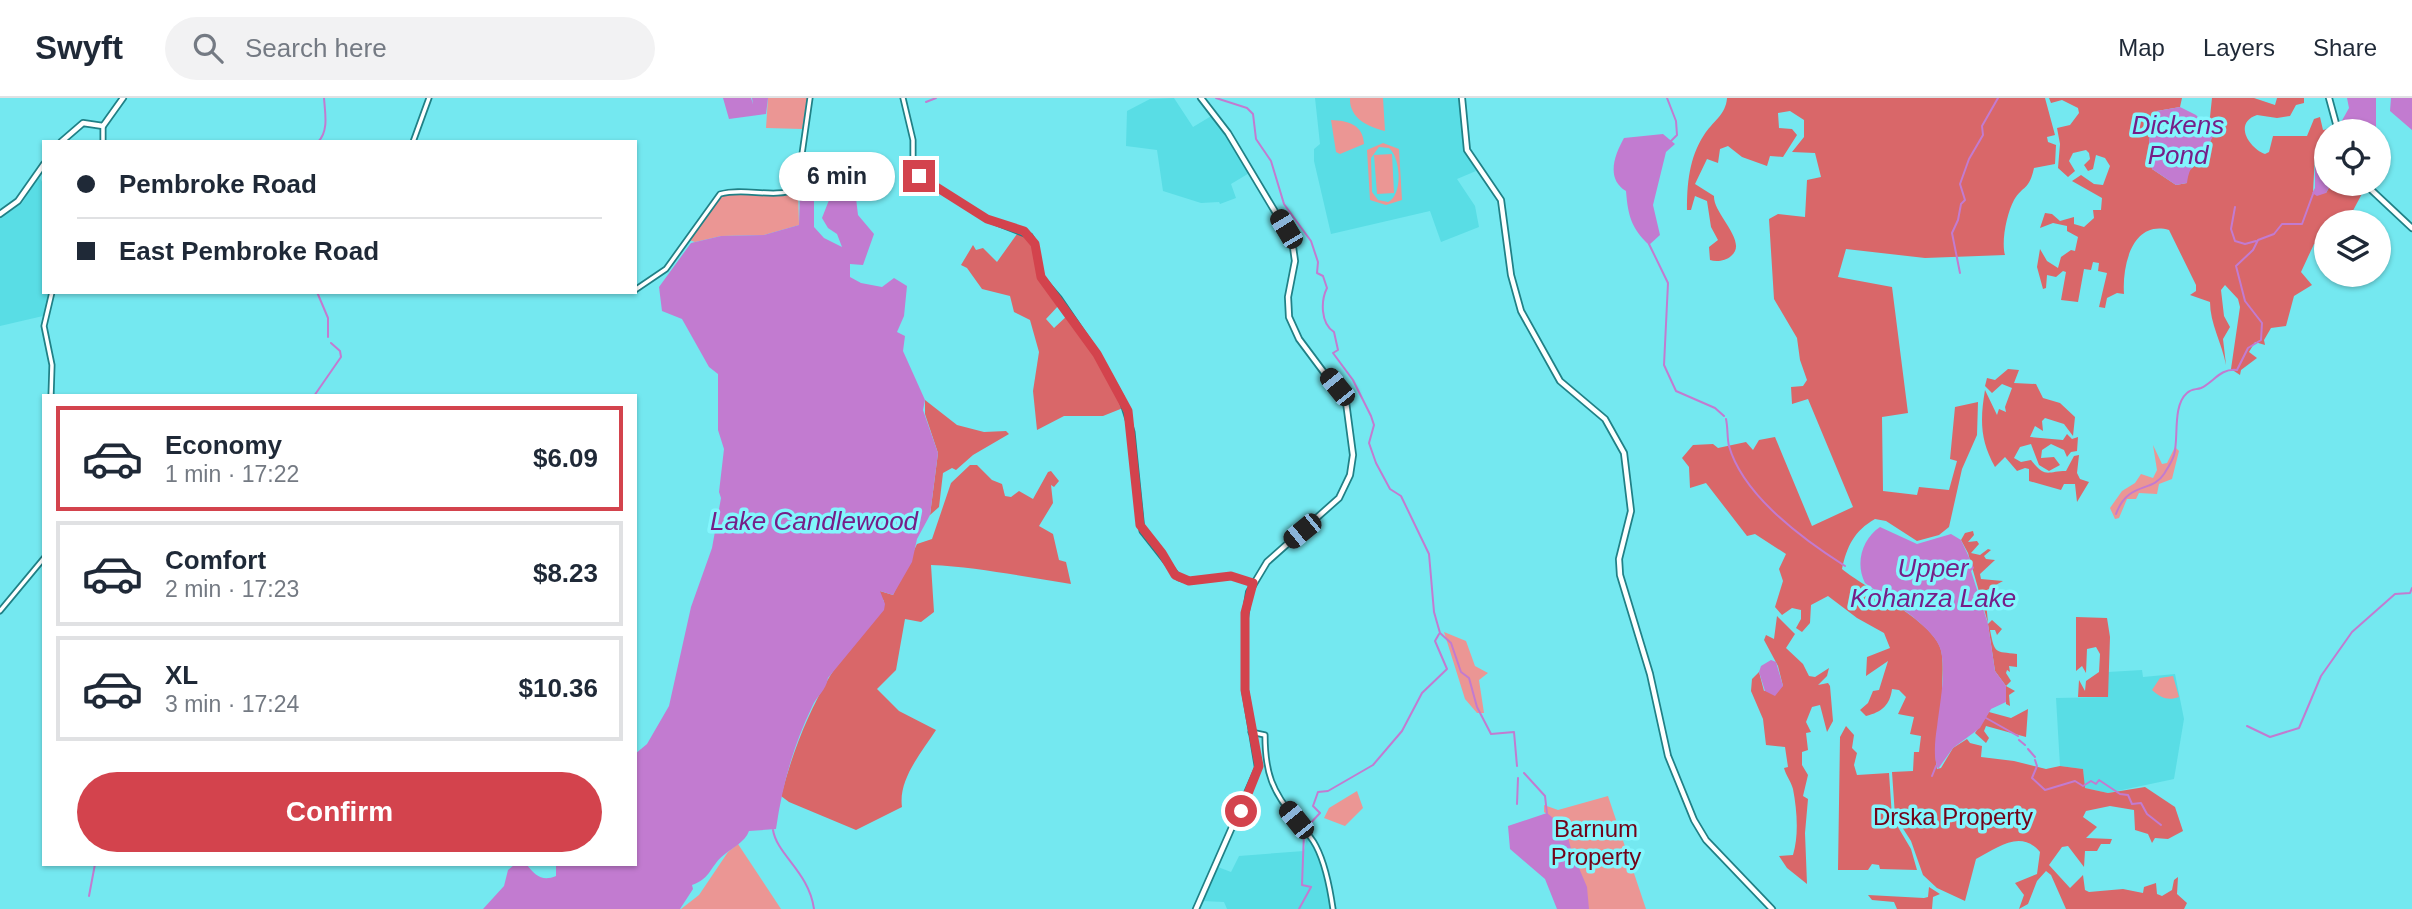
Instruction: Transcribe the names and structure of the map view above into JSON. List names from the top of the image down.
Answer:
{
  "water": ["Dickens Pond", "Lake Candlewood", "Upper Kohanza Lake"],
  "parks": ["Drska Property", "Barnum Property"],
  "page": {
    "header": "Swyft",
    "search": "Search here",
    "nav": ["Map", "Layers", "Share"],
    "banner": ["Pembroke Road", "East Pembroke Road"],
    "bubble": "6 min",
    "list": [
      {
        "name": "Economy",
        "note": "1 min · 17:22",
        "value": "$6.09"
      },
      {
        "name": "Comfort",
        "note": "2 min · 17:23",
        "value": "$8.23"
      },
      {
        "name": "XL",
        "note": "3 min · 17:24",
        "value": "$10.36"
      }
    ],
    "buttons": "Confirm"
  }
}
